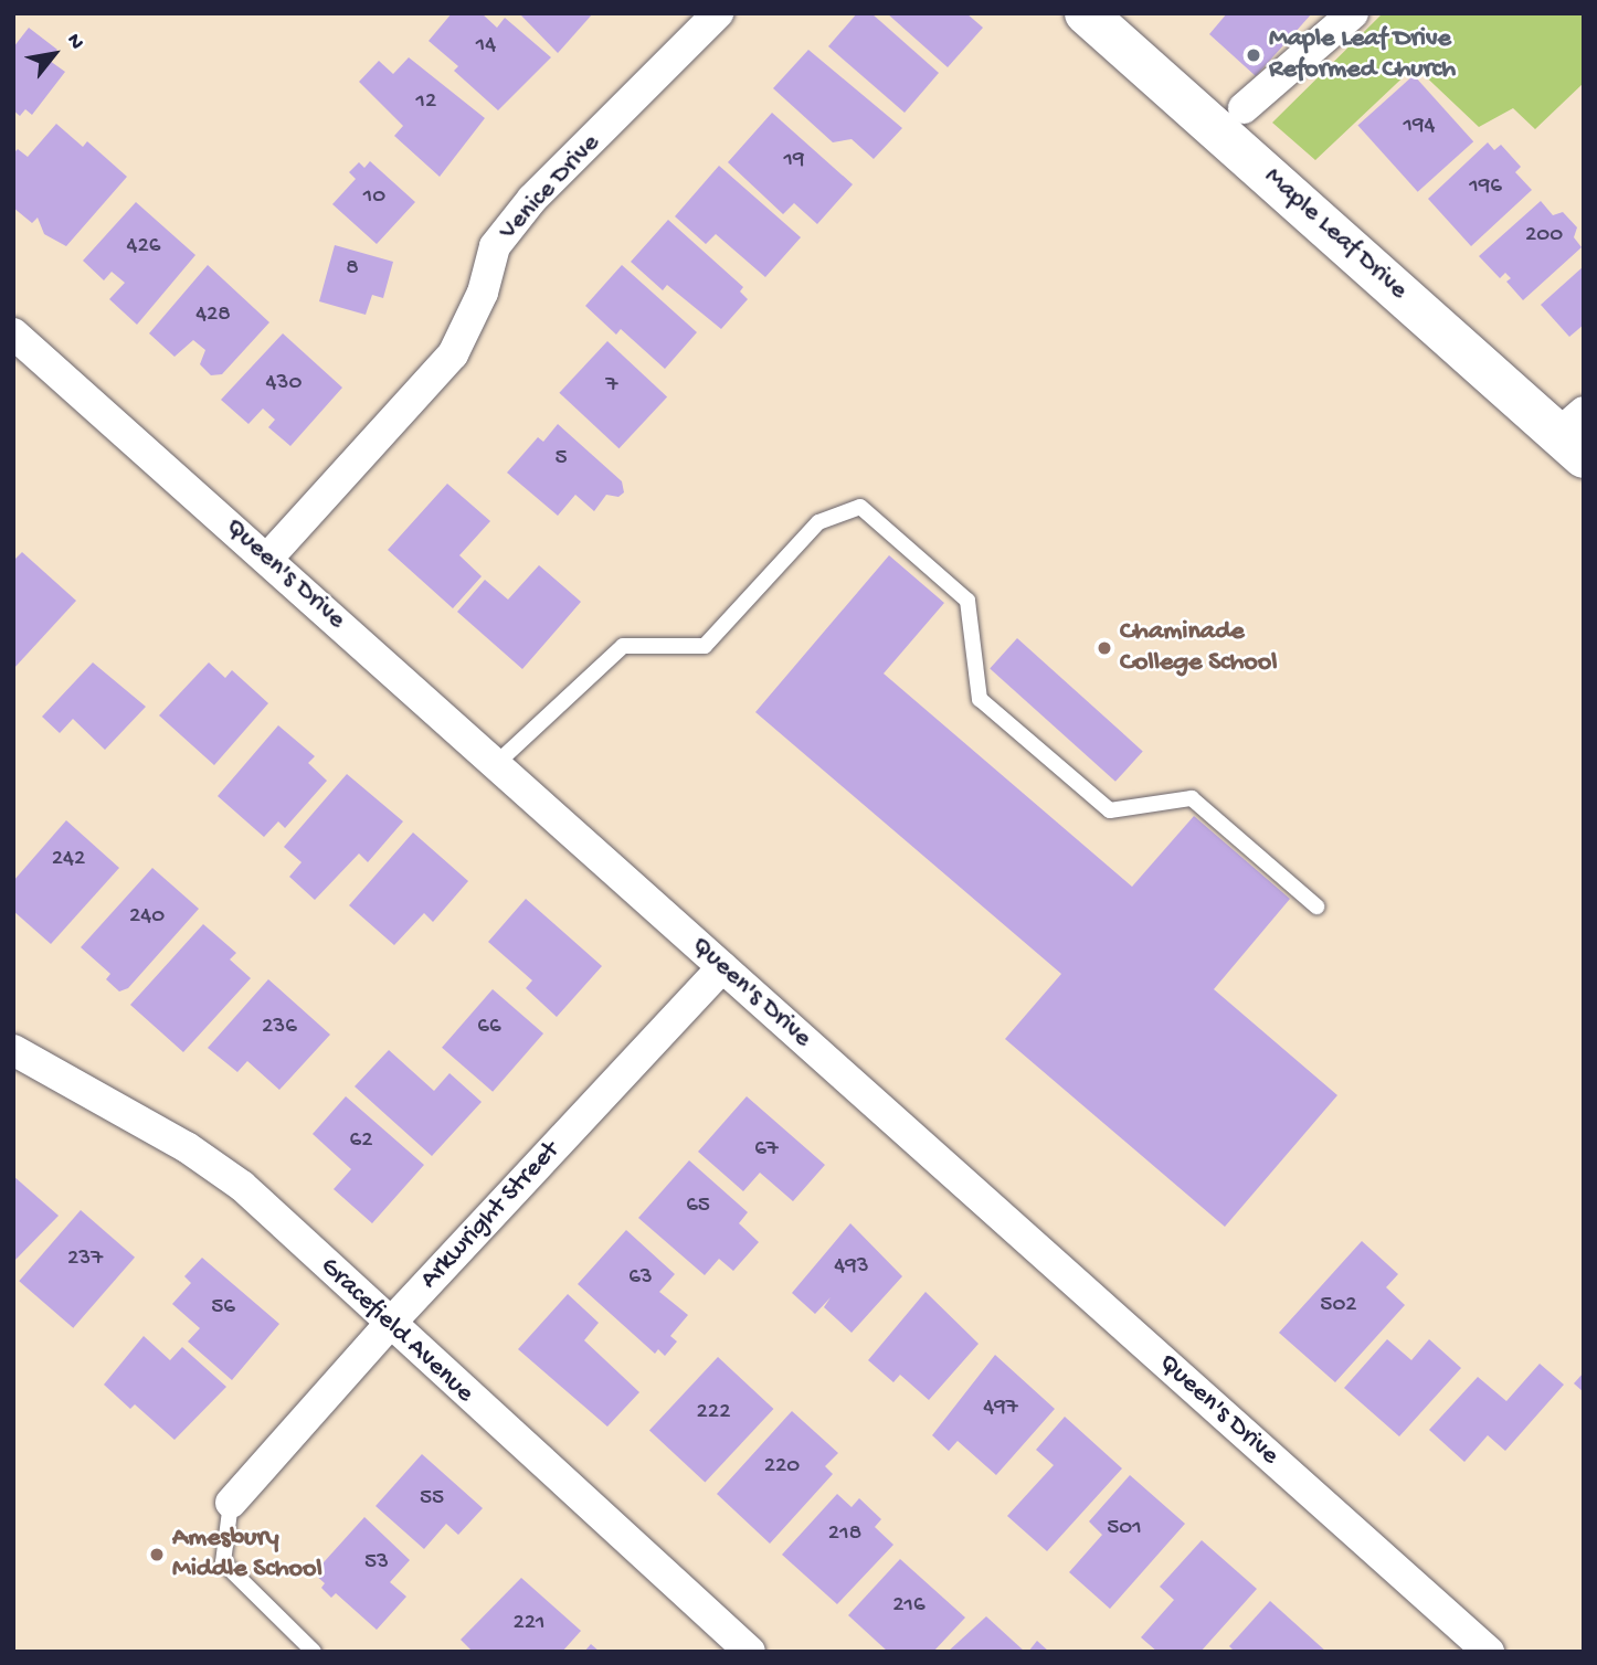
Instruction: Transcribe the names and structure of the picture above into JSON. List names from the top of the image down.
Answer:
{
  "streets": {
    "street": [
      "Venice Drive",
      "Maple Leaf Drive",
      "Queen's Drive",
      "Arkwright Street",
      "Gracefield Avenue"
    ]
  },
  "crossings": [
    ["Venice Drive", "Queen's Drive"],
    ["Queen's Drive", "Arkwright Street"],
    ["Arkwright Street", "Gracefield Avenue"]
  ],
  "places": ["Maple Leaf Drive Reformed Church", "Chaminade College School", "Amesbury Middle School"],
  "house_numbers": [
    "14",
    "12",
    "194",
    "19",
    "196",
    "10",
    "200",
    "426",
    "8",
    "428",
    "430",
    "7",
    "5",
    "242",
    "240",
    "236",
    "66",
    "62",
    "67",
    "65",
    "237",
    "493",
    "63",
    "502",
    "56",
    "497",
    "222",
    "220",
    "55",
    "501",
    "218",
    "53",
    "216",
    "221"
  ],
  "north": "top right"
}
